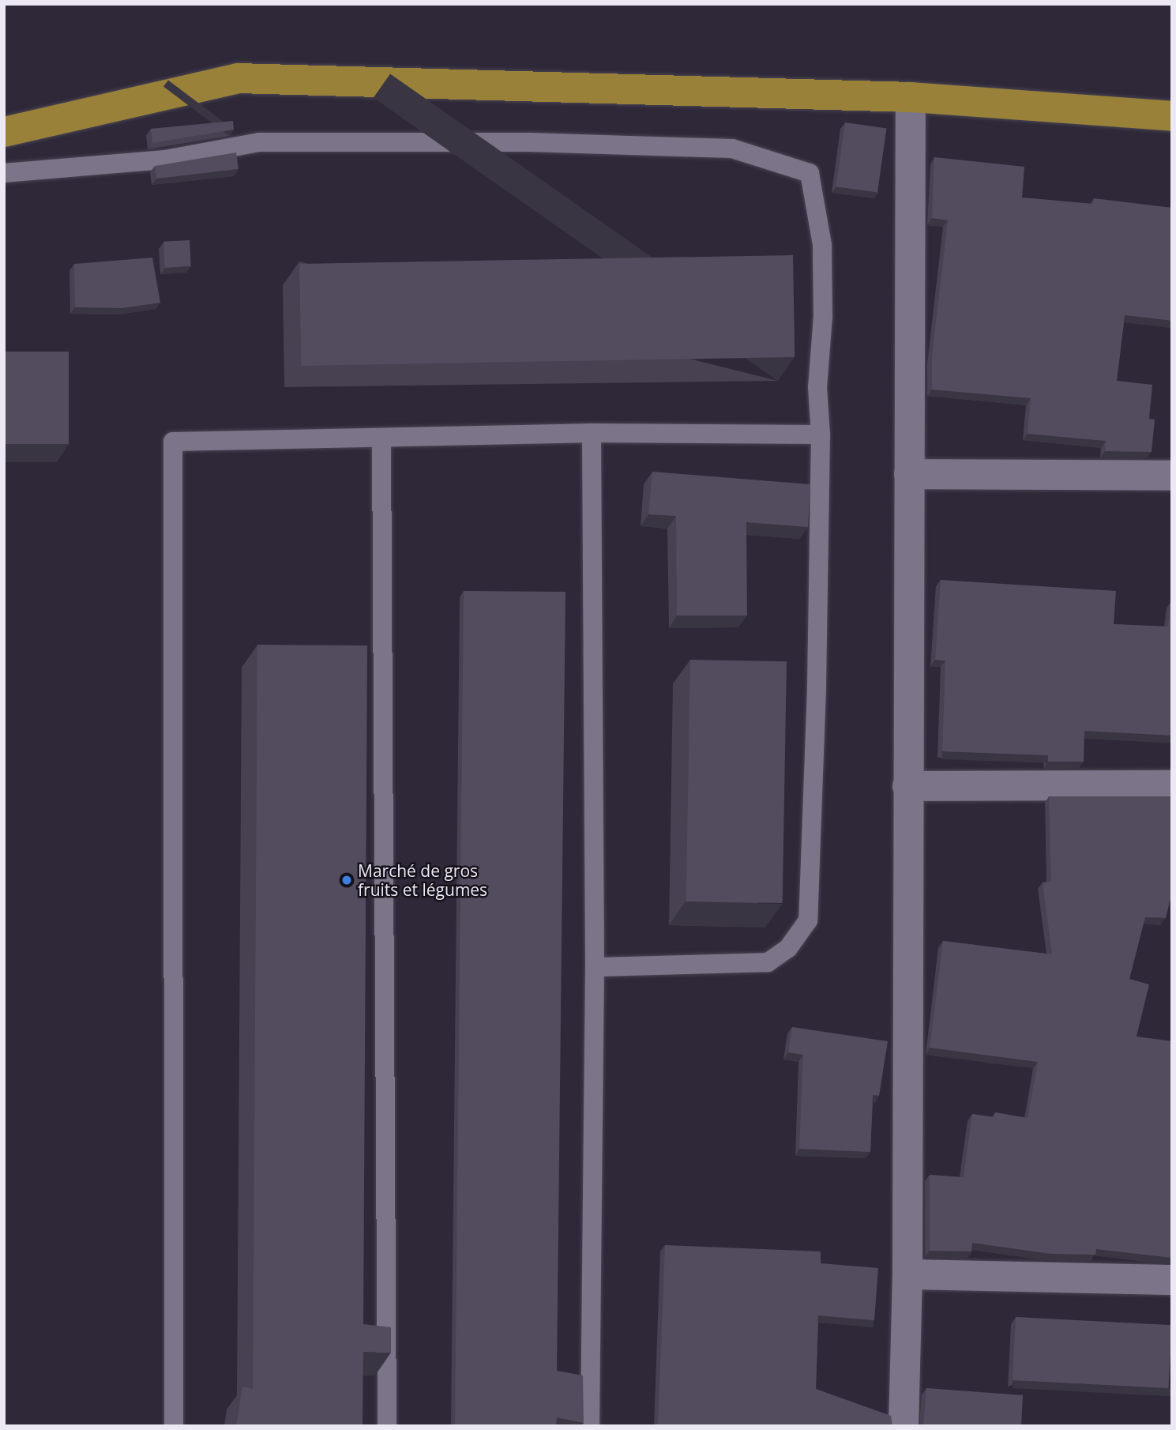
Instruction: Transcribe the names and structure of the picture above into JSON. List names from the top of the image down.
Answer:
{
  "places": ["Marché de gros fruits et légumes"]
}
